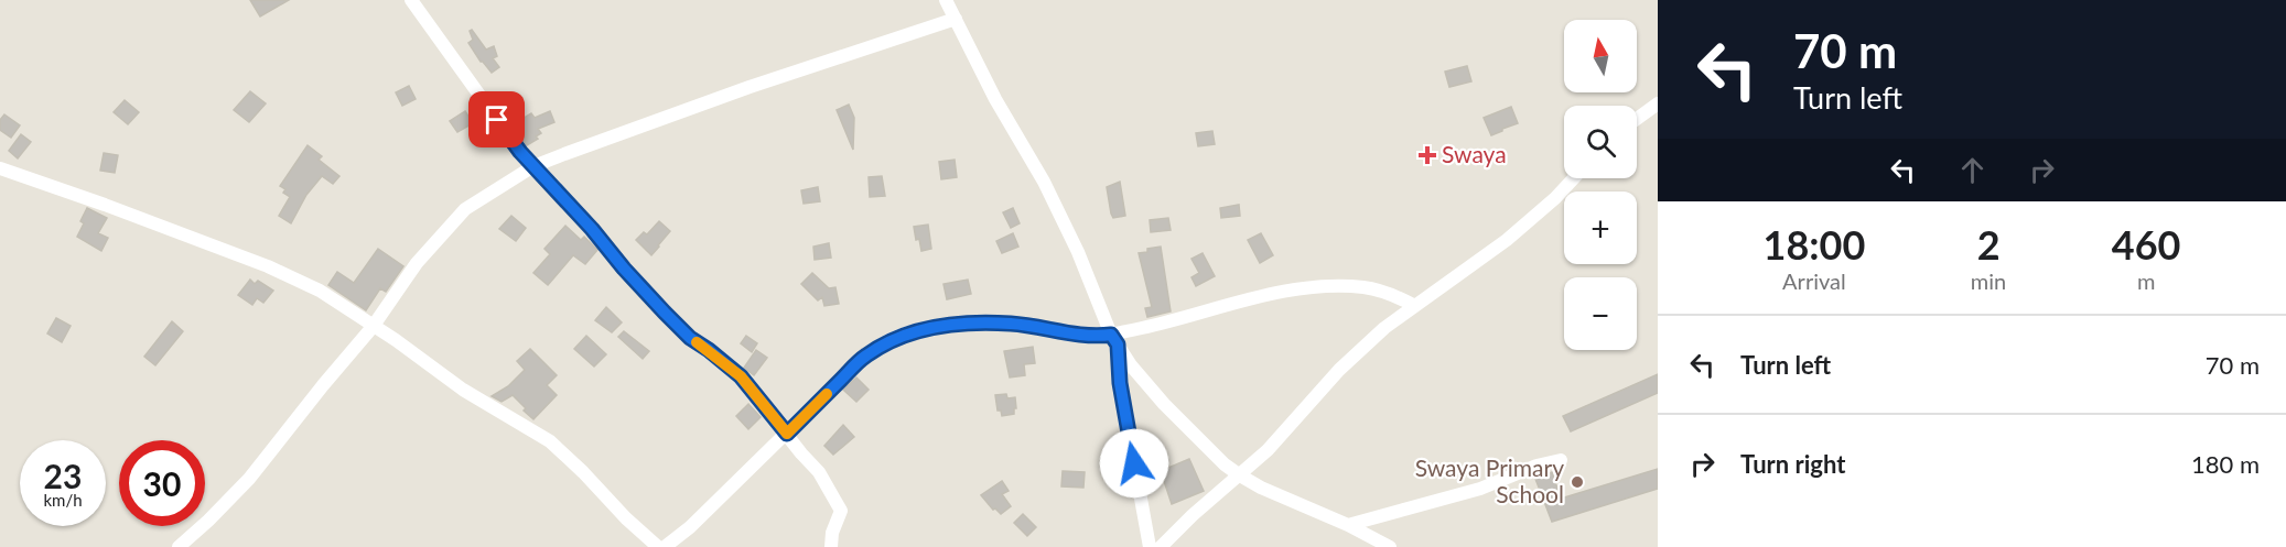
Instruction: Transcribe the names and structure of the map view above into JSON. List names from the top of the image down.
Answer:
{
  "places": {
    "health": ["Swaya"],
    "other": ["Swaya Primary School"]
  },
  "north": "top",
  "page": {
    "turn": ["70 m", "Turn left"],
    "map_buttons": ["+", "−"],
    "eta": [
      "18:00",
      "Arrival",
      "2",
      "min",
      "460",
      "m"
    ],
    "list": [
      {
        "name": "Turn left",
        "value": "70 m"
      },
      {
        "name": "Turn right",
        "value": "180 m"
      }
    ],
    "speed": "23 km/h",
    "limit": "30"
  }
}
